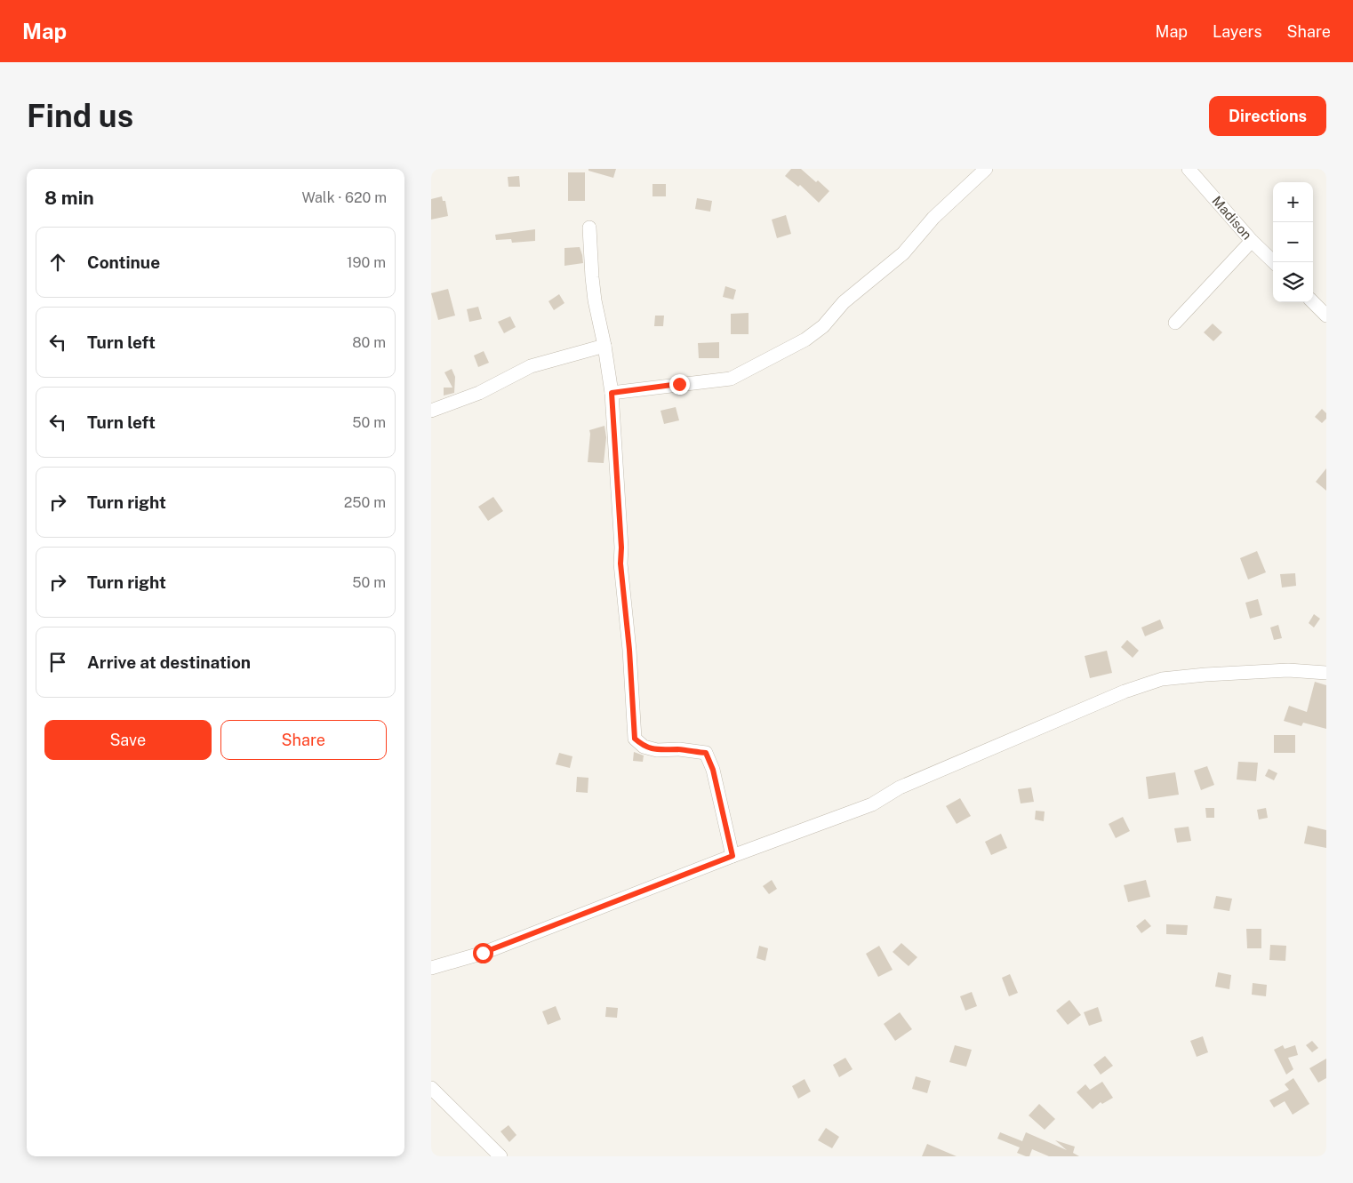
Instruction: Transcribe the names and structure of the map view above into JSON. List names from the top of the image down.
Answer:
{
  "streets": {
    "street": ["Madison"]
  },
  "page": {
    "header": "Map",
    "nav": ["Map", "Layers", "Share"],
    "buttons": [
      "Directions",
      ["Save", "Share"]
    ],
    "title": "Find us",
    "heading": ["8 min", "Walk · 620 m"],
    "map_buttons": ["+", "−"],
    "list": [
      ["Continue", "190 m"],
      ["Turn left", "80 m"],
      ["Turn left", "50 m"],
      ["Turn right", "250 m"],
      ["Turn right", "50 m"],
      "Arrive at destination"
    ]
  }
}
